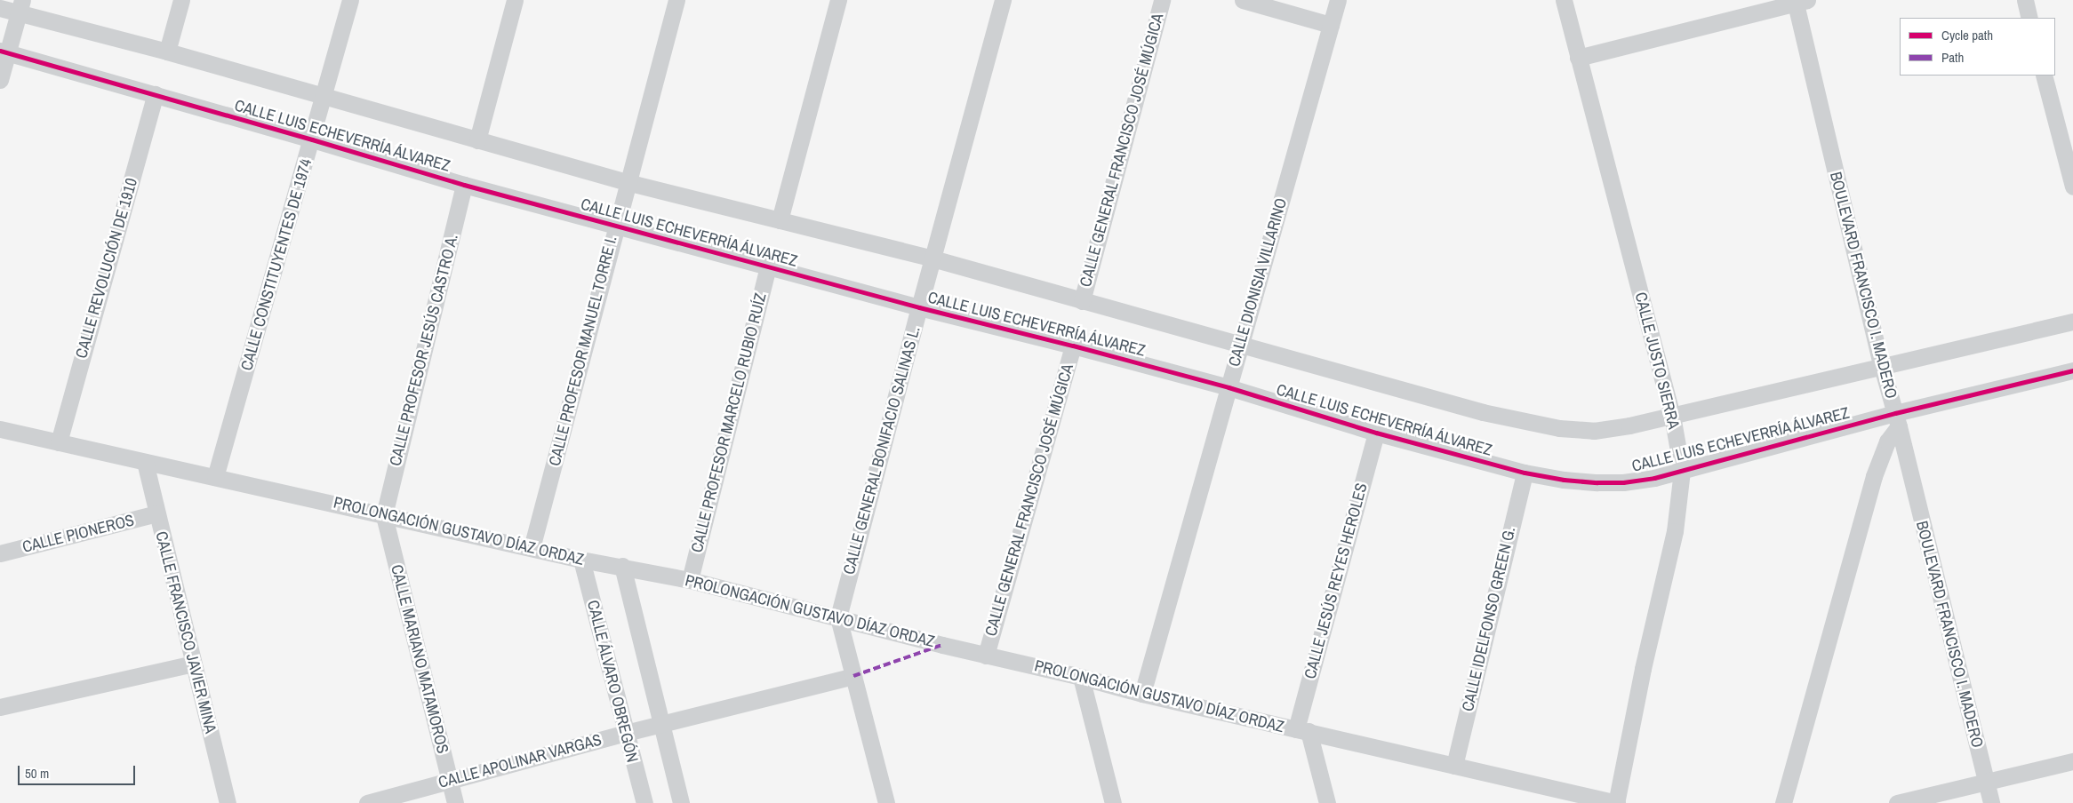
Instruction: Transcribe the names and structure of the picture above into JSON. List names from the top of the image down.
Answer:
{
  "streets": {
    "street": [
      "CALLE LUIS ECHEVERRÍA ÁLVAREZ",
      "CALLE GENERAL FRANCISCO JOSÉ MÚGICA",
      "CALLE CONSTITUYENTES DE 1974",
      "CALLE REVOLUCIÓN DE 1910",
      "CALLE DIONISIA VILLARINO",
      "BOULEVARD FRANCISCO I. MADERO",
      "CALLE PROFESOR JESÚS CASTRO A.",
      "CALLE PROFESOR MANUEL TORRE I.",
      "CALLE JUSTO SIERRA",
      "CALLE PROFESOR MARCELO RUBIO RUÍZ",
      "CALLE GENERAL BONIFACIO SALINAS L.",
      "PROLONGACIÓN GUSTAVO DÍAZ ORDAZ",
      "CALLE PIONEROS",
      "CALLE JESÚS REYES HEROLES",
      "CALLE IDELFONSO GREEN G.",
      "CALLE FRANCISCO JAVIER MINA",
      "CALLE MARIANO MATAMOROS",
      "CALLE ÁLVARO OBREGÓN",
      "CALLE APOLINAR VARGAS"
    ]
  },
  "crossings": [
    ["CALLE LUIS ECHEVERRÍA ÁLVAREZ", "CALLE GENERAL FRANCISCO JOSÉ MÚGICA"],
    ["CALLE LUIS ECHEVERRÍA ÁLVAREZ", "CALLE CONSTITUYENTES DE 1974"],
    ["CALLE LUIS ECHEVERRÍA ÁLVAREZ", "CALLE REVOLUCIÓN DE 1910"],
    ["CALLE LUIS ECHEVERRÍA ÁLVAREZ", "CALLE DIONISIA VILLARINO"],
    ["CALLE LUIS ECHEVERRÍA ÁLVAREZ", "BOULEVARD FRANCISCO I. MADERO"],
    ["CALLE LUIS ECHEVERRÍA ÁLVAREZ", "CALLE PROFESOR JESÚS CASTRO A."],
    ["CALLE LUIS ECHEVERRÍA ÁLVAREZ", "CALLE PROFESOR MANUEL TORRE I."],
    ["CALLE LUIS ECHEVERRÍA ÁLVAREZ", "CALLE JUSTO SIERRA"],
    ["CALLE LUIS ECHEVERRÍA ÁLVAREZ", "CALLE PROFESOR MARCELO RUBIO RUÍZ"],
    ["CALLE LUIS ECHEVERRÍA ÁLVAREZ", "CALLE GENERAL BONIFACIO SALINAS L."],
    ["CALLE LUIS ECHEVERRÍA ÁLVAREZ", "CALLE JESÚS REYES HEROLES"],
    ["CALLE LUIS ECHEVERRÍA ÁLVAREZ", "CALLE IDELFONSO GREEN G."],
    ["CALLE GENERAL FRANCISCO JOSÉ MÚGICA", "PROLONGACIÓN GUSTAVO DÍAZ ORDAZ"],
    ["CALLE CONSTITUYENTES DE 1974", "PROLONGACIÓN GUSTAVO DÍAZ ORDAZ"],
    ["CALLE REVOLUCIÓN DE 1910", "PROLONGACIÓN GUSTAVO DÍAZ ORDAZ"],
    ["CALLE DIONISIA VILLARINO", "PROLONGACIÓN GUSTAVO DÍAZ ORDAZ"],
    ["CALLE PROFESOR JESÚS CASTRO A.", "PROLONGACIÓN GUSTAVO DÍAZ ORDAZ"],
    ["CALLE PROFESOR JESÚS CASTRO A.", "CALLE MARIANO MATAMOROS"],
    ["CALLE PROFESOR MANUEL TORRE I.", "PROLONGACIÓN GUSTAVO DÍAZ ORDAZ"],
    ["CALLE JUSTO SIERRA", "PROLONGACIÓN GUSTAVO DÍAZ ORDAZ"],
    ["CALLE PROFESOR MARCELO RUBIO RUÍZ", "PROLONGACIÓN GUSTAVO DÍAZ ORDAZ"],
    ["CALLE GENERAL BONIFACIO SALINAS L.", "PROLONGACIÓN GUSTAVO DÍAZ ORDAZ"],
    ["PROLONGACIÓN GUSTAVO DÍAZ ORDAZ", "CALLE JESÚS REYES HEROLES"],
    ["PROLONGACIÓN GUSTAVO DÍAZ ORDAZ", "CALLE IDELFONSO GREEN G."],
    ["PROLONGACIÓN GUSTAVO DÍAZ ORDAZ", "CALLE FRANCISCO JAVIER MINA"],
    ["PROLONGACIÓN GUSTAVO DÍAZ ORDAZ", "CALLE MARIANO MATAMOROS"],
    ["PROLONGACIÓN GUSTAVO DÍAZ ORDAZ", "CALLE ÁLVARO OBREGÓN"],
    ["CALLE PIONEROS", "CALLE FRANCISCO JAVIER MINA"],
    ["CALLE MARIANO MATAMOROS", "CALLE APOLINAR VARGAS"],
    ["CALLE ÁLVARO OBREGÓN", "CALLE APOLINAR VARGAS"]
  ],
  "legend": ["Cycle path", "Path"],
  "scale_bar": "50 m"
}
